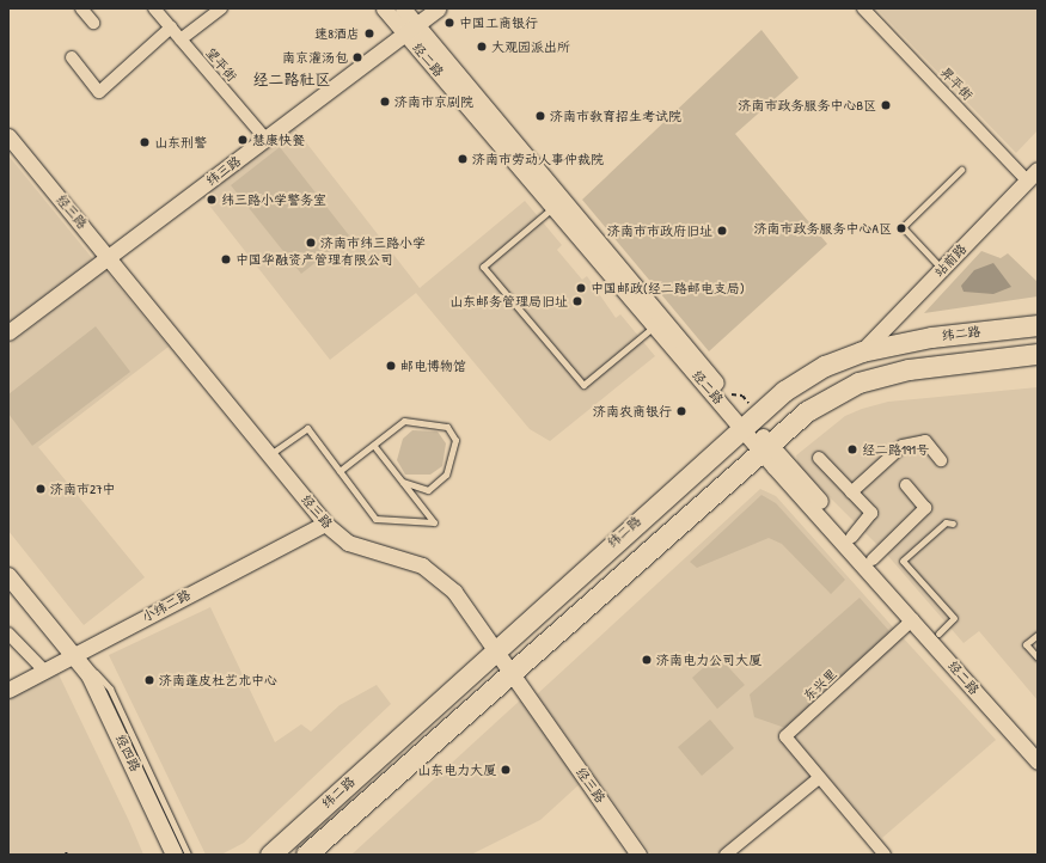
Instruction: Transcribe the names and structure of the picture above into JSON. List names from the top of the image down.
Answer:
{
  "streets": {
    "highway": ["纬二路"],
    "main road": ["经四路"],
    "street": [
      "经二路",
      "望平街",
      "昇平街",
      "纬三路",
      "经三路",
      "站前路",
      "小纬二路",
      "东兴里"
    ]
  },
  "crossings": [
    ["经二路", "纬三路"],
    ["经二路", "纬二路"],
    ["经二路", "东兴里"],
    ["望平街", "纬三路"],
    ["昇平街", "站前路"],
    ["纬三路", "经三路"],
    ["经三路", "纬二路"],
    ["经三路", "小纬二路"],
    ["站前路", "纬二路"],
    ["小纬二路", "经四路"]
  ],
  "districts": ["经二路社区"],
  "places": [
    "中国工商银行",
    "速8酒店",
    "大观园派出所",
    "南京灌汤包",
    "济南市京剧院",
    "济南市政务服务中心B区",
    "济南市教育招生考试院",
    "慧康快餐",
    "山东刑警",
    "济南市劳动人事仲裁院",
    "纬三路小学警务室",
    "济南市政务服务中心A区",
    "济南市市政府旧址",
    "济南市纬三路小学",
    "中国华融资产管理有限公司",
    "中国邮政(经二路邮电支局)",
    "山东邮务管理局旧址",
    "邮电博物馆",
    "济南农商银行",
    "经二路191号",
    "济南市27中",
    "济南电力公司大厦",
    "济南蓬皮杜艺术中心",
    "山东电力大厦"
  ]
}
